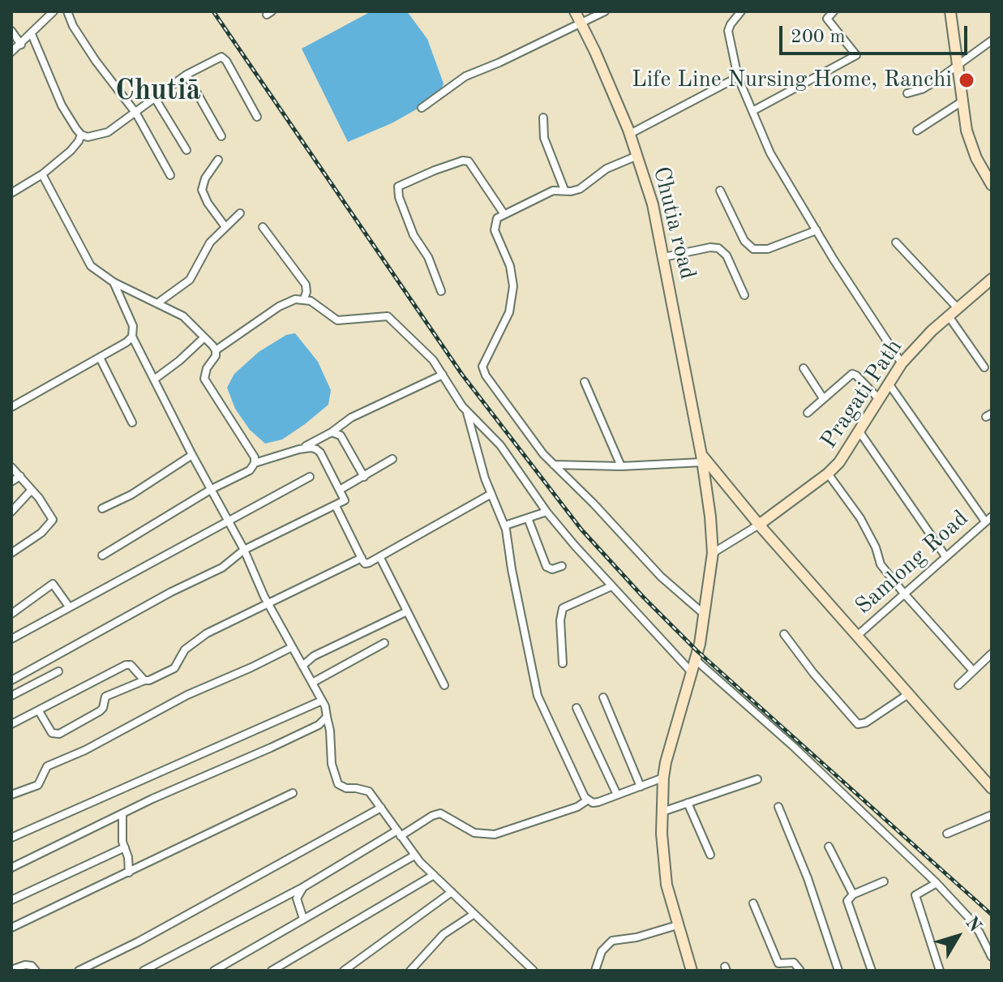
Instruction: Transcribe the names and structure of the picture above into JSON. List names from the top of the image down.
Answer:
{
  "streets": {
    "street": ["Chutia road", "Pragati Path", "Samlong Road"]
  },
  "districts": ["Chutiā"],
  "places": ["Life Line Nursing Home, Ranchi"],
  "scale_bar": "200 m",
  "north": "top right"
}
